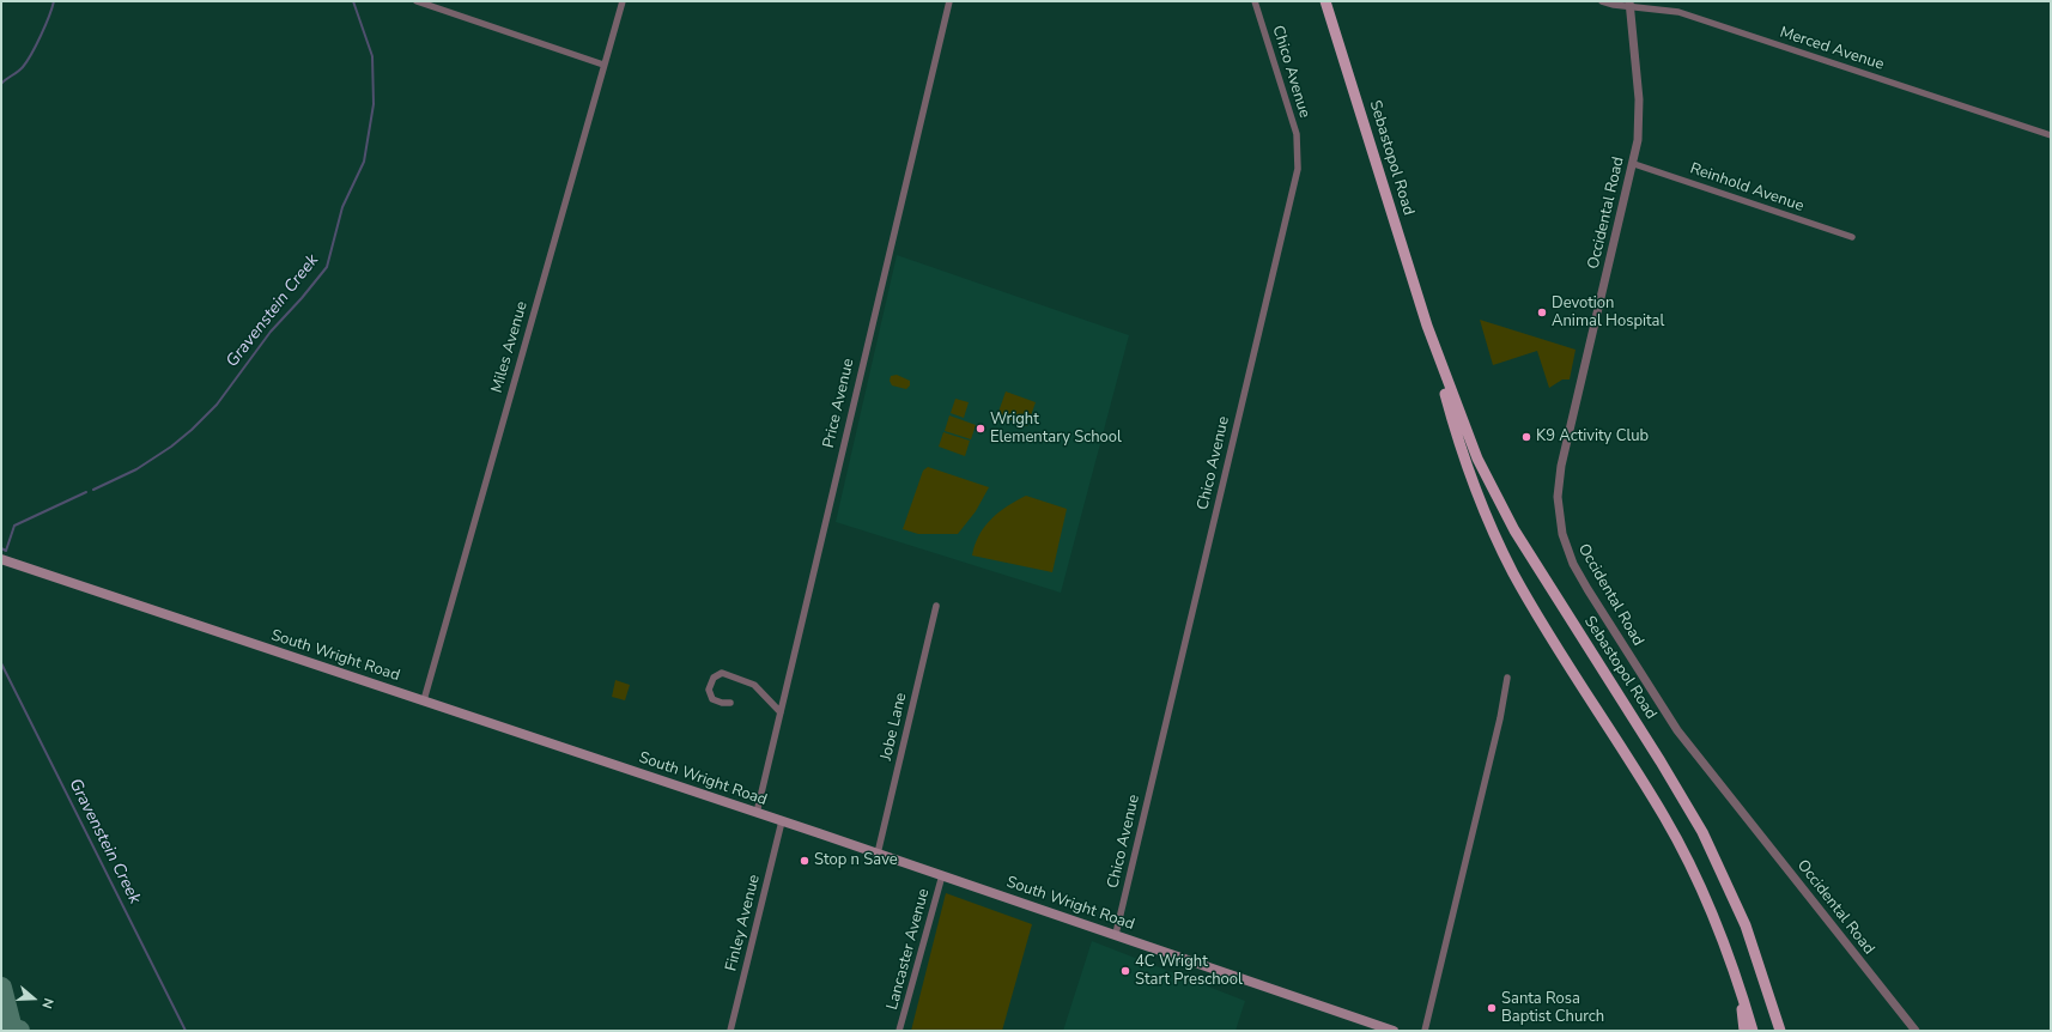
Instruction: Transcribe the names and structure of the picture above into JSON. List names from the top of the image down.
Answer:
{
  "streets": {
    "main road": ["Sebastopol Road", "South Wright Road"],
    "street": [
      "Merced Avenue",
      "Chico Avenue",
      "Reinhold Avenue",
      "Occidental Road",
      "Miles Avenue",
      "Price Avenue",
      "Jobe Lane",
      "Finley Avenue",
      "Lancaster Avenue"
    ]
  },
  "crossings": [
    ["Merced Avenue", "Occidental Road"],
    ["Chico Avenue", "South Wright Road"],
    ["Reinhold Avenue", "Occidental Road"],
    ["Miles Avenue", "South Wright Road"],
    ["Price Avenue", "South Wright Road"],
    ["South Wright Road", "Jobe Lane"],
    ["South Wright Road", "Finley Avenue"],
    ["South Wright Road", "Lancaster Avenue"]
  ],
  "water": ["Gravenstein Creek"],
  "places": [
    "Devotion Animal Hospital",
    "Wright Elementary School",
    "K9 Activity Club",
    "Stop n Save",
    "4C Wright Start Preschool",
    "Santa Rosa Baptist Church"
  ],
  "north": "right"
}
